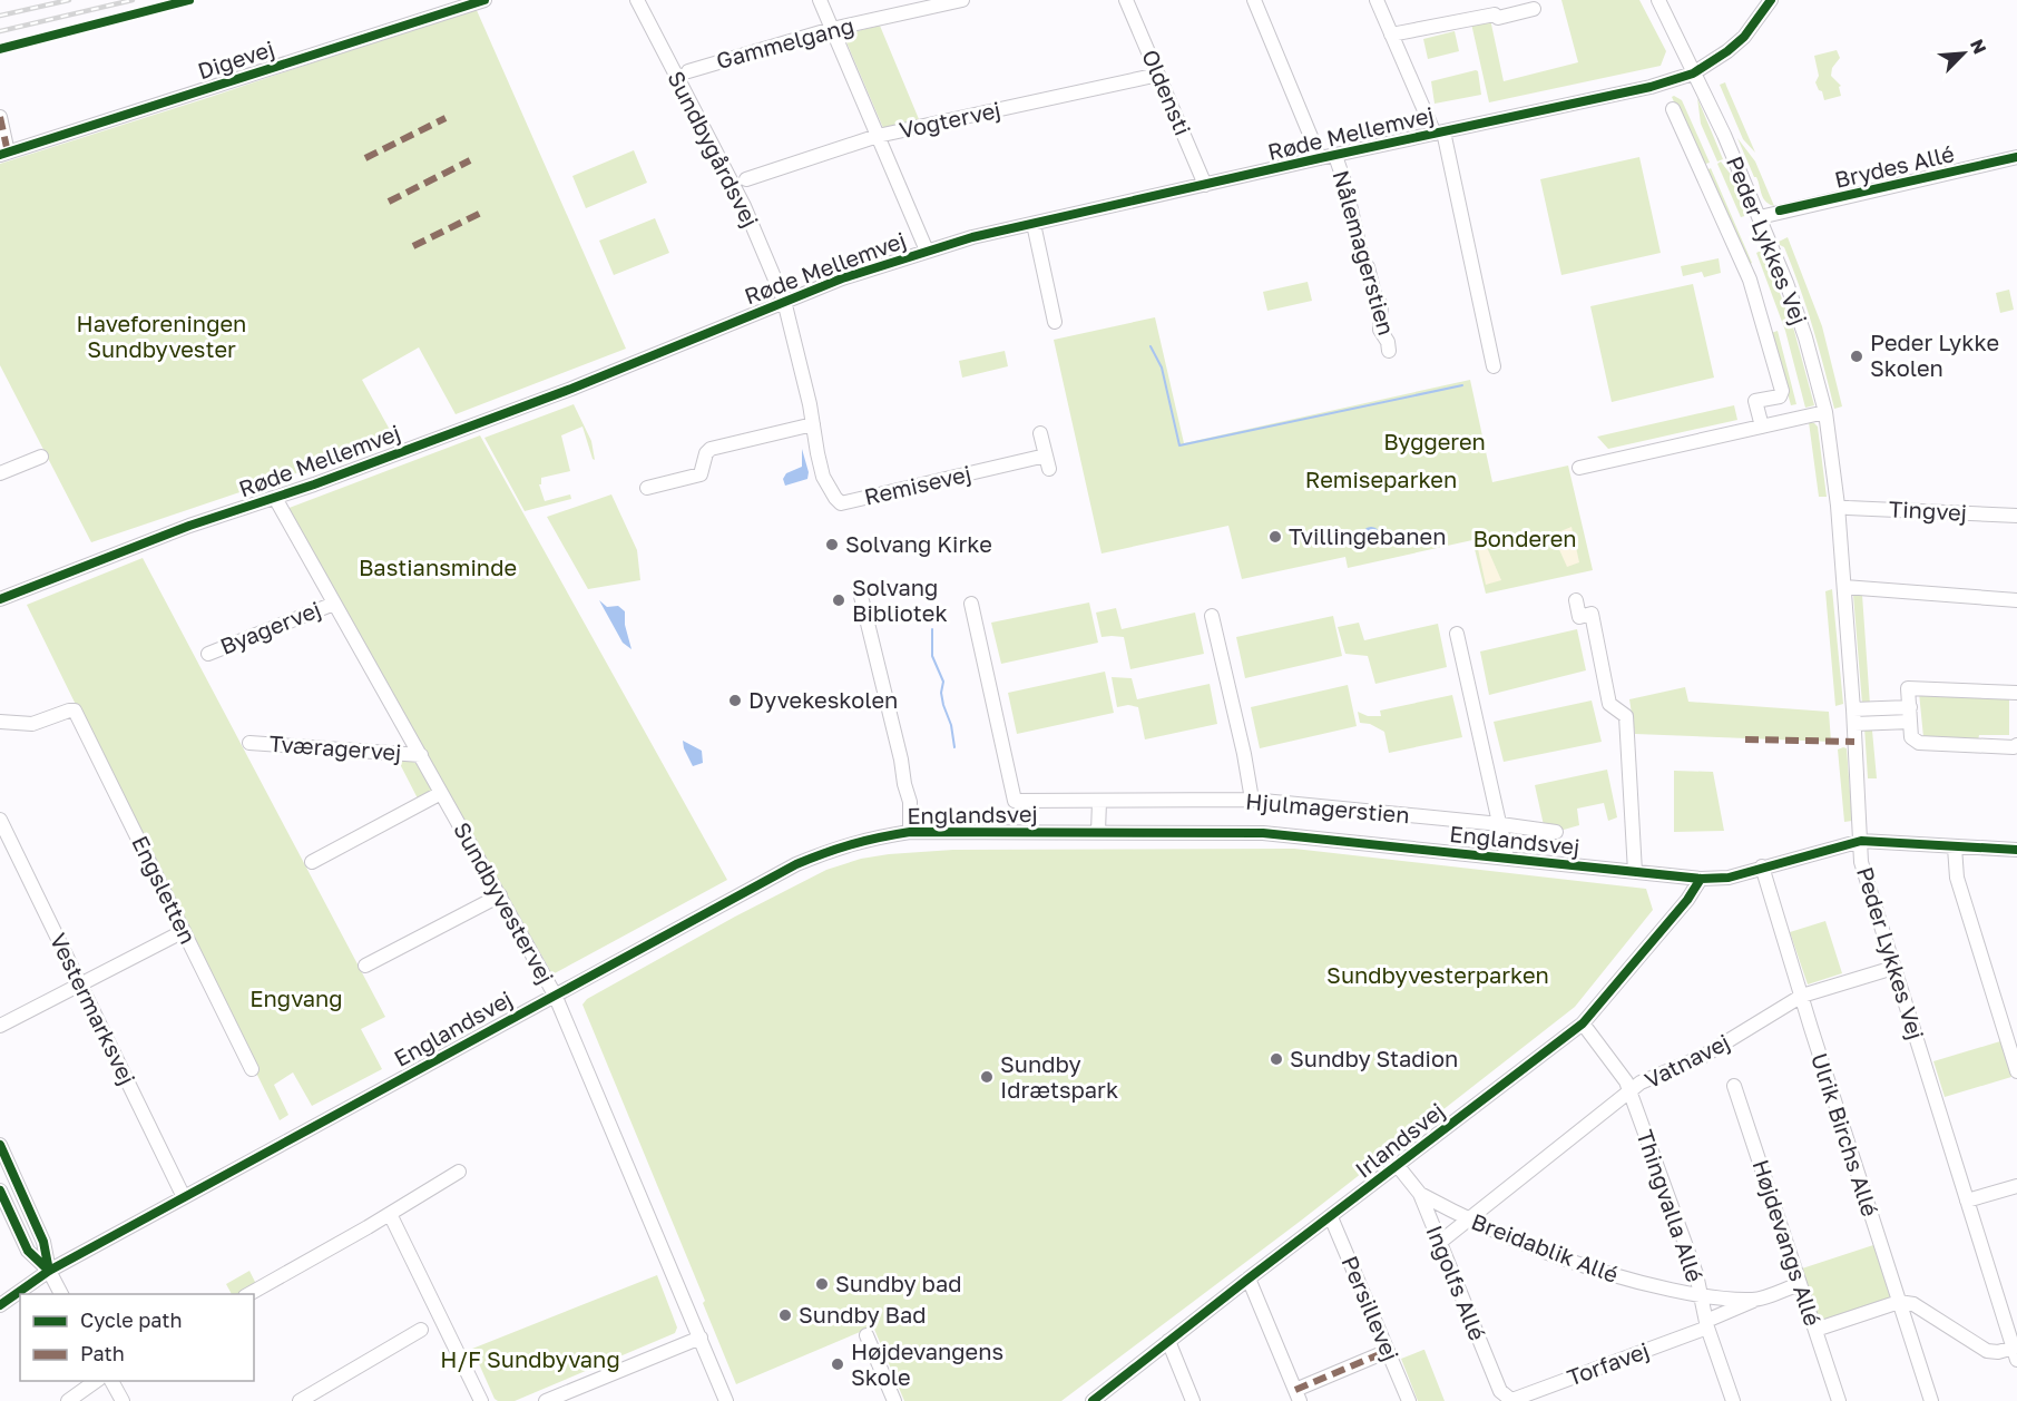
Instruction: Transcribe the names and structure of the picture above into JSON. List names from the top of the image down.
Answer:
{
  "streets": {
    "street": [
      "Gammelgang",
      "Digevej",
      "Oldensti",
      "Vogtervej",
      "Røde Mellemvej",
      "Sundbygårdsvej",
      "Brydes Allé",
      "Peder Lykkes Vej",
      "Nålemagerstien",
      "Remisevej",
      "Tingvej",
      "Byagervej",
      "Tværagervej",
      "Hjulmagerstien",
      "Englandsvej",
      "Engsletten",
      "Sundbyvestervej",
      "Vestermarksvej",
      "Vatnavej",
      "Ulrik Birchs Allé",
      "Irlandsvej",
      "Thingvalla Allé",
      "Højdevangs Allé",
      "Breidablik Allé",
      "Ingolfs Allé",
      "Persillevej",
      "Torfavej"
    ]
  },
  "crossings": [
    ["Oldensti", "Vogtervej"],
    ["Oldensti", "Røde Mellemvej"],
    ["Røde Mellemvej", "Sundbygårdsvej"],
    ["Røde Mellemvej", "Peder Lykkes Vej"],
    ["Røde Mellemvej", "Nålemagerstien"],
    ["Røde Mellemvej", "Remisevej"],
    ["Røde Mellemvej", "Sundbyvestervej"],
    ["Sundbygårdsvej", "Remisevej"],
    ["Brydes Allé", "Peder Lykkes Vej"],
    ["Peder Lykkes Vej", "Tingvej"],
    ["Peder Lykkes Vej", "Englandsvej"],
    ["Peder Lykkes Vej", "Vatnavej"],
    ["Byagervej", "Sundbyvestervej"],
    ["Tværagervej", "Sundbyvestervej"],
    ["Englandsvej", "Sundbyvestervej"],
    ["Englandsvej", "Vestermarksvej"],
    ["Englandsvej", "Ulrik Birchs Allé"],
    ["Englandsvej", "Irlandsvej"],
    ["Vatnavej", "Ulrik Birchs Allé"],
    ["Vatnavej", "Thingvalla Allé"],
    ["Vatnavej", "Breidablik Allé"],
    ["Vatnavej", "Ingolfs Allé"],
    ["Irlandsvej", "Thingvalla Allé"],
    ["Irlandsvej", "Ingolfs Allé"],
    ["Irlandsvej", "Persillevej"],
    ["Thingvalla Allé", "Breidablik Allé"],
    ["Thingvalla Allé", "Torfavej"],
    ["Højdevangs Allé", "Breidablik Allé"],
    ["Breidablik Allé", "Ingolfs Allé"],
    ["Breidablik Allé", "Torfavej"],
    ["Ingolfs Allé", "Torfavej"]
  ],
  "parks": [
    "Haveforeningen Sundbyvester",
    "Byggeren",
    "Remiseparken",
    "Bonderen",
    "Bastiansminde",
    "Sundbyvesterparken",
    "Engvang",
    "H/F Sundbyvang"
  ],
  "places": [
    "Peder Lykke Skolen",
    "Tvillingebanen",
    "Solvang Kirke",
    "Solvang Bibliotek",
    "Dyvekeskolen",
    "Sundby Stadion",
    "Sundby Idrætspark",
    "Sundby bad",
    "Sundby Bad",
    "Højdevangens Skole"
  ],
  "legend": ["Cycle path", "Path"],
  "north": "top right"
}
